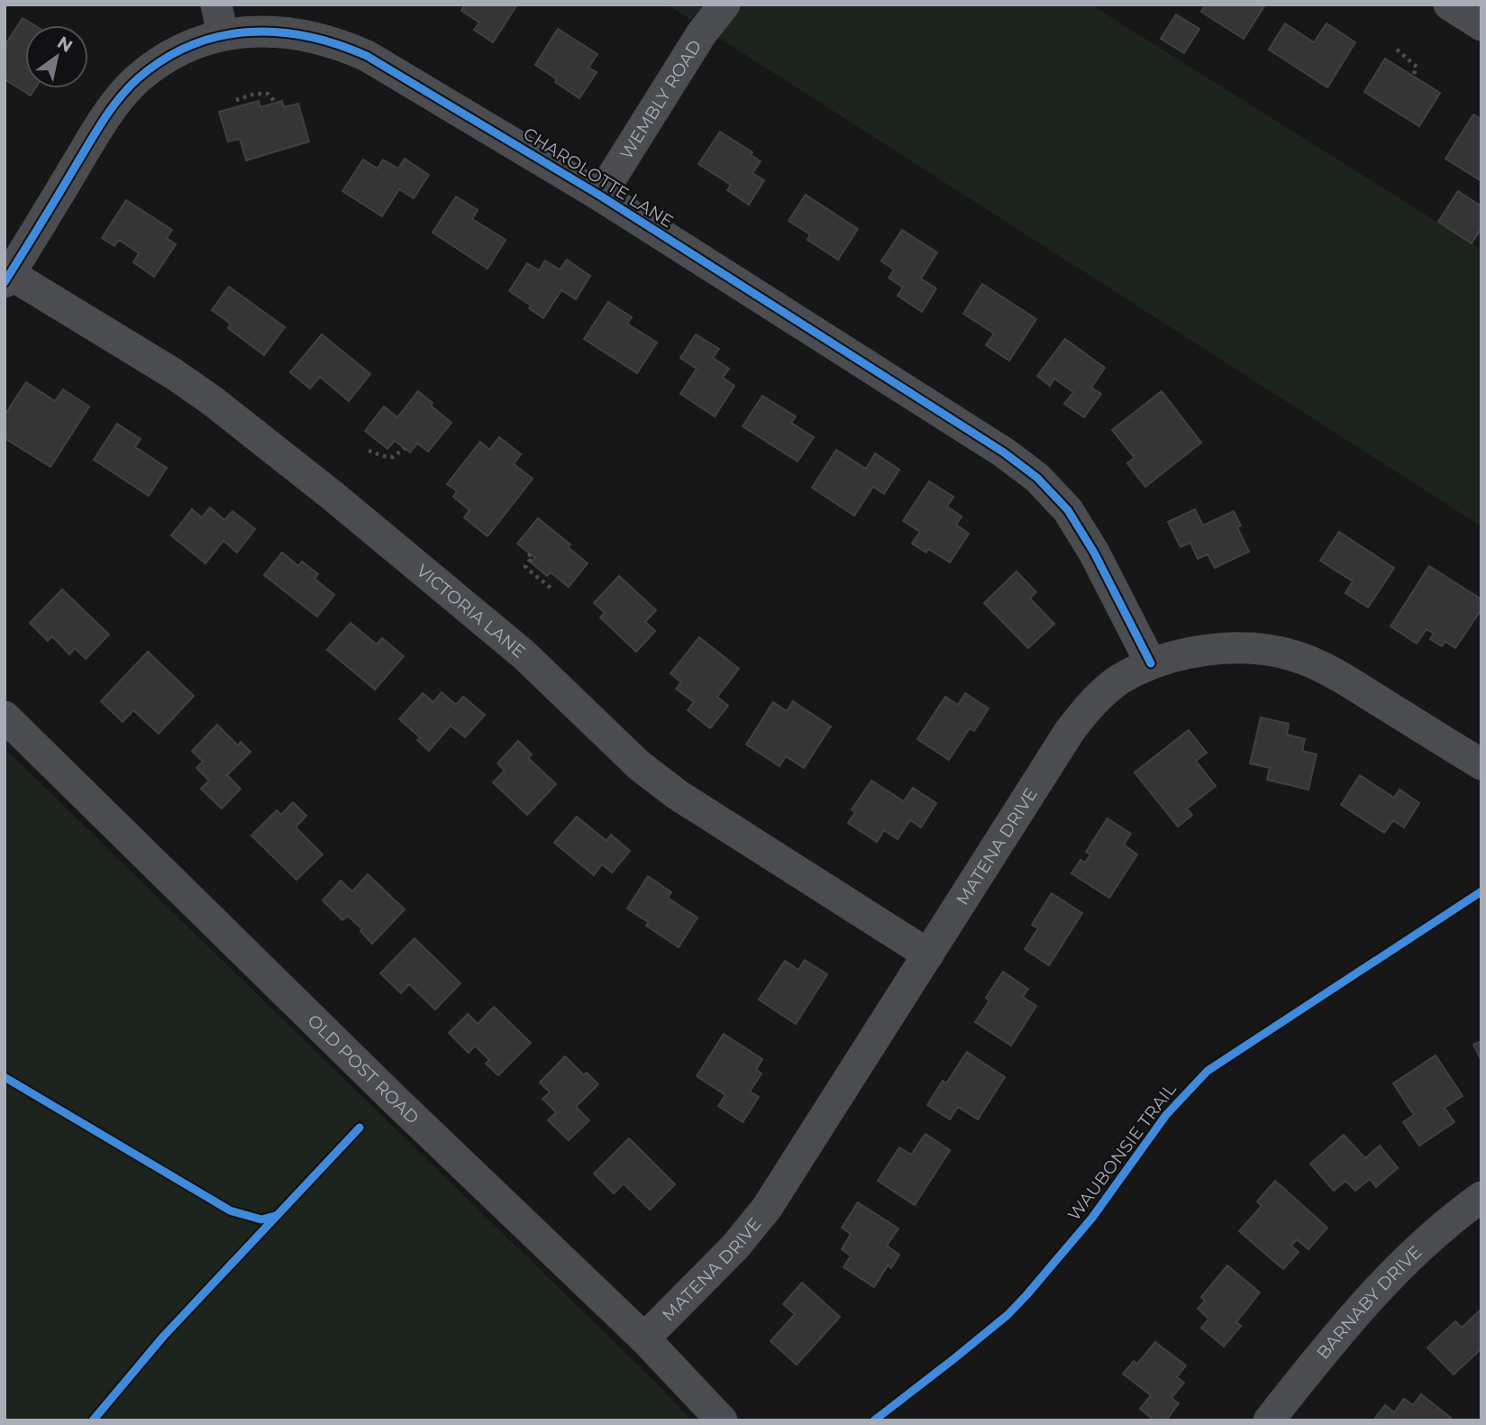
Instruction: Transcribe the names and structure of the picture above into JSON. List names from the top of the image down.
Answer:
{
  "streets": {
    "street": [
      "WEMBLY ROAD",
      "CHAROLOTTE LANE",
      "VICTORIA LANE",
      "MATENA DRIVE",
      "OLD POST ROAD",
      "BARNABY DRIVE"
    ],
    "cycle path": ["WAUBONSIE TRAIL"]
  },
  "crossings": [
    ["WEMBLY ROAD", "CHAROLOTTE LANE"],
    ["CHAROLOTTE LANE", "VICTORIA LANE"],
    ["CHAROLOTTE LANE", "MATENA DRIVE"],
    ["VICTORIA LANE", "MATENA DRIVE"],
    ["MATENA DRIVE", "OLD POST ROAD"]
  ],
  "north": "top right"
}
